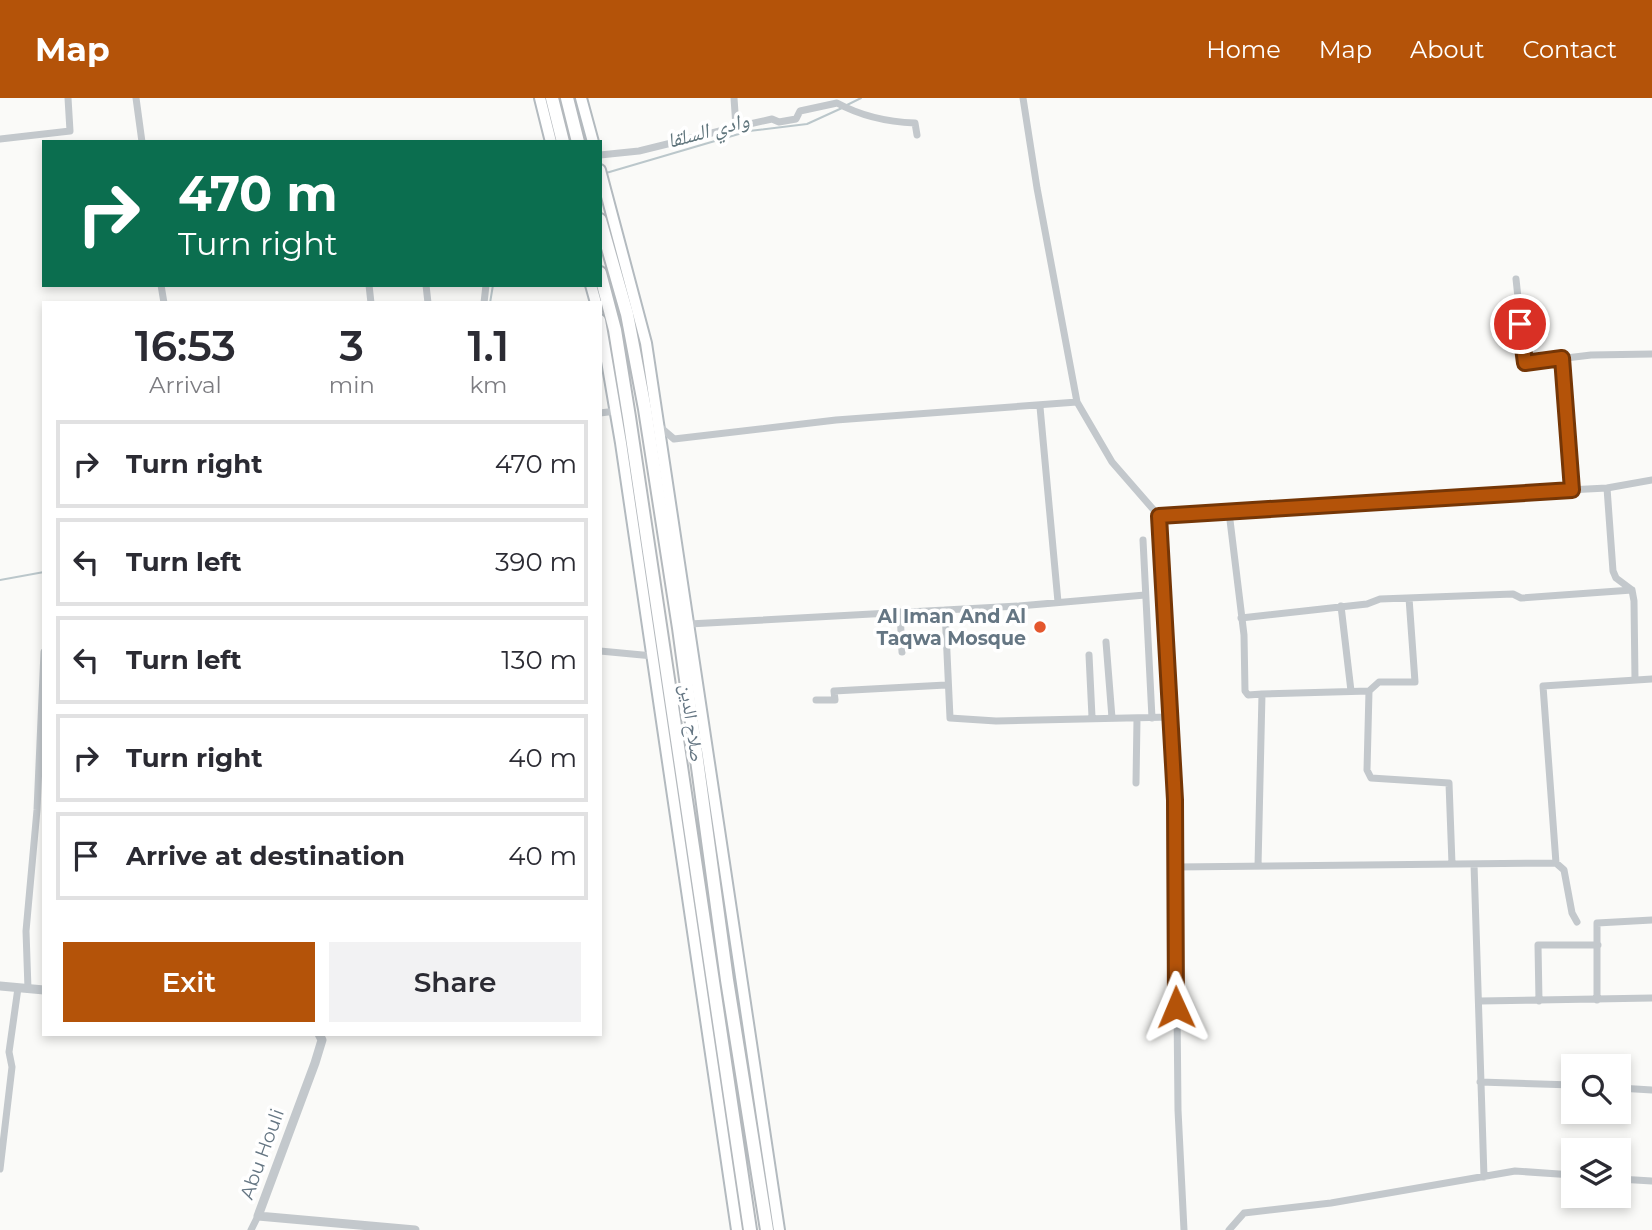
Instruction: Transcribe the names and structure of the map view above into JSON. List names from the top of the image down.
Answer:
{
  "streets": {
    "highway": ["صلاح الدين"],
    "street": ["Abu Houli"]
  },
  "water": ["وادي السلقا"],
  "places": ["Al Iman And Al Taqwa Mosque"],
  "page": {
    "header": "Map",
    "nav": [
      "Home",
      "Map",
      "About",
      "Contact"
    ],
    "turn": ["470 m", "Turn right"],
    "eta": [
      "16:53",
      "Arrival",
      "3",
      "min",
      "1.1",
      "km"
    ],
    "list": [
      {
        "name": "Turn right",
        "value": "470 m"
      },
      {
        "name": "Turn left",
        "value": "390 m"
      },
      {
        "name": "Turn left",
        "value": "130 m"
      },
      {
        "name": "Turn right",
        "value": "40 m"
      },
      {
        "name": "Arrive at destination",
        "value": "40 m"
      }
    ],
    "buttons": ["Exit", "Share"]
  }
}
